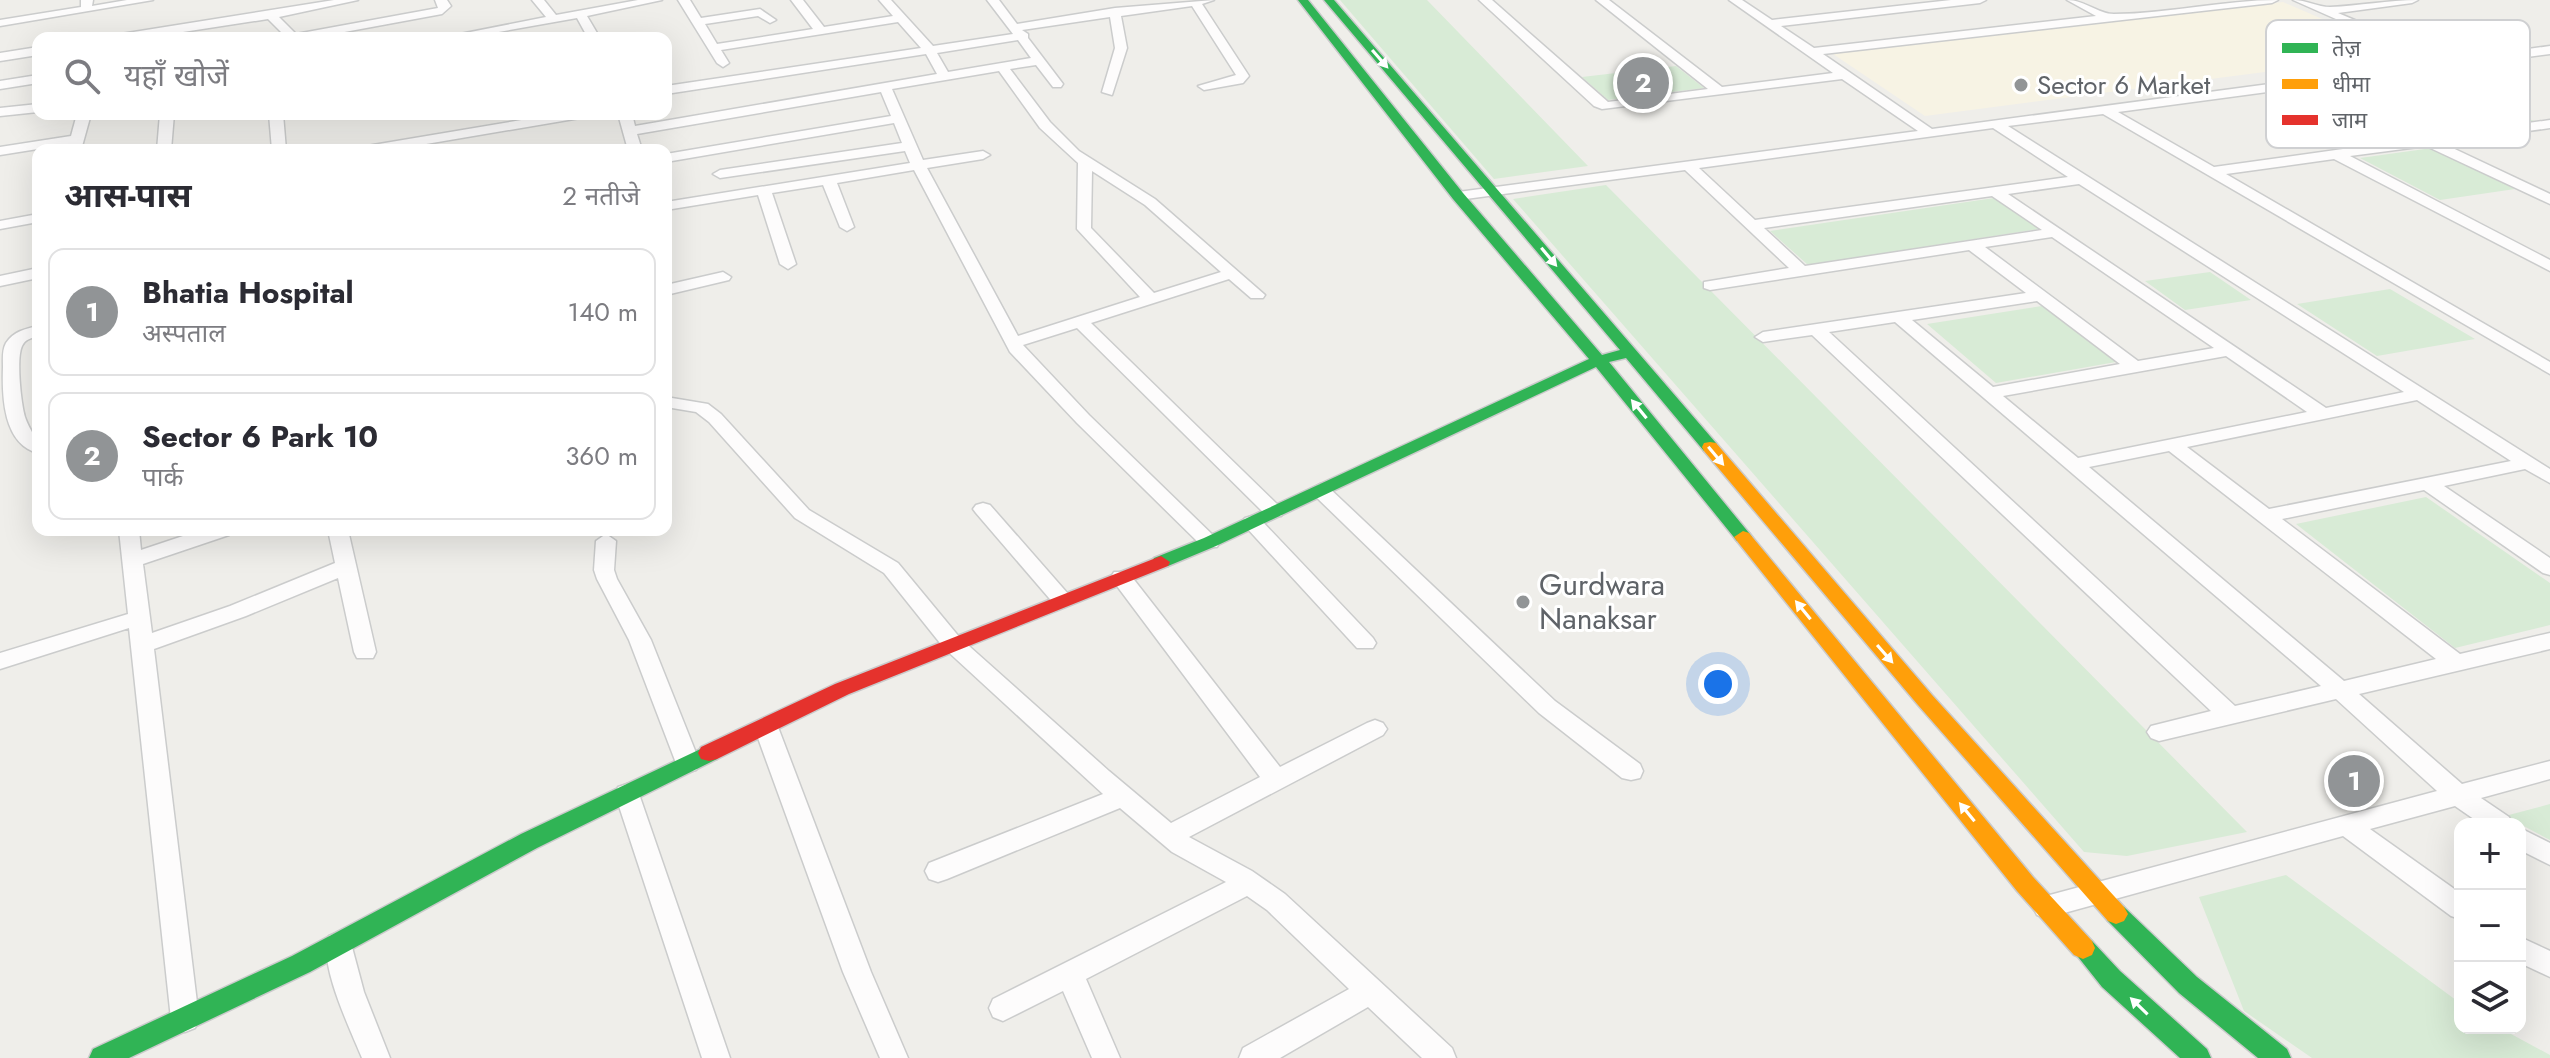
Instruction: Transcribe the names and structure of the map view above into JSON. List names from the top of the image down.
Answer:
{
  "places": ["Sector 6 Market", "Gurdwara Nanaksar"],
  "legend": ["तेज़", "धीमा", "जाम"],
  "page": {
    "search": "यहाँ खोजें",
    "pins": ["2", "1"],
    "heading": ["आस-पास", "2 नतीजे"],
    "list": [
      {
        "mark": "1",
        "name": "Bhatia Hospital",
        "note": "अस्पताल",
        "value": "140 m"
      },
      {
        "mark": "2",
        "name": "Sector 6 Park 10",
        "note": "पार्क",
        "value": "360 m"
      }
    ],
    "map_buttons": ["+", "−"]
  }
}
